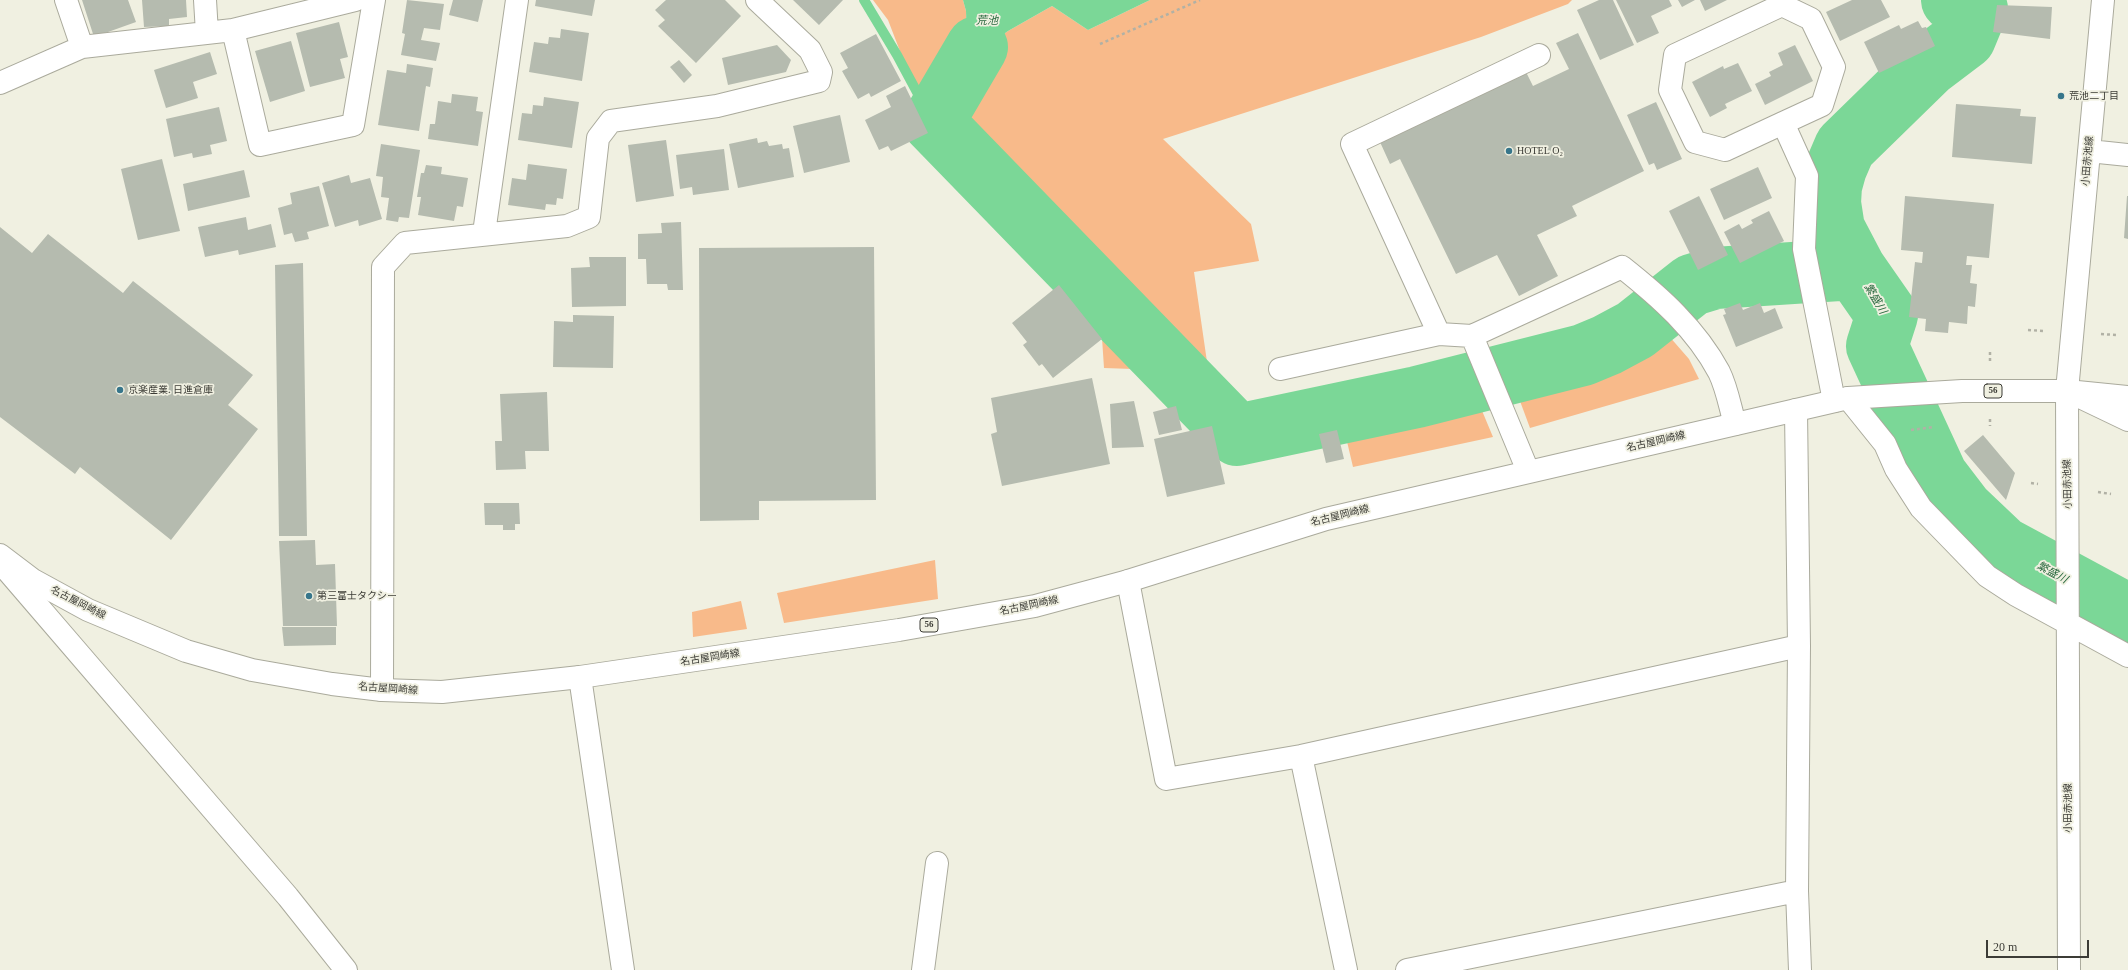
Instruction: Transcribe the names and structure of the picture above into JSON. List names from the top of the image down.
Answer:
{
  "streets": {
    "street": ["小田赤池線", "56", "名古屋岡崎線"]
  },
  "crossings": [
    ["小田赤池線", "名古屋岡崎線"]
  ],
  "water": ["荒池", "繁盛川"],
  "places": [
    "荒池二丁目",
    "HOTEL O₂",
    "京楽産業. 日進倉庫",
    "第三富士タクシー"
  ],
  "scale_bar": "20 m"
}
